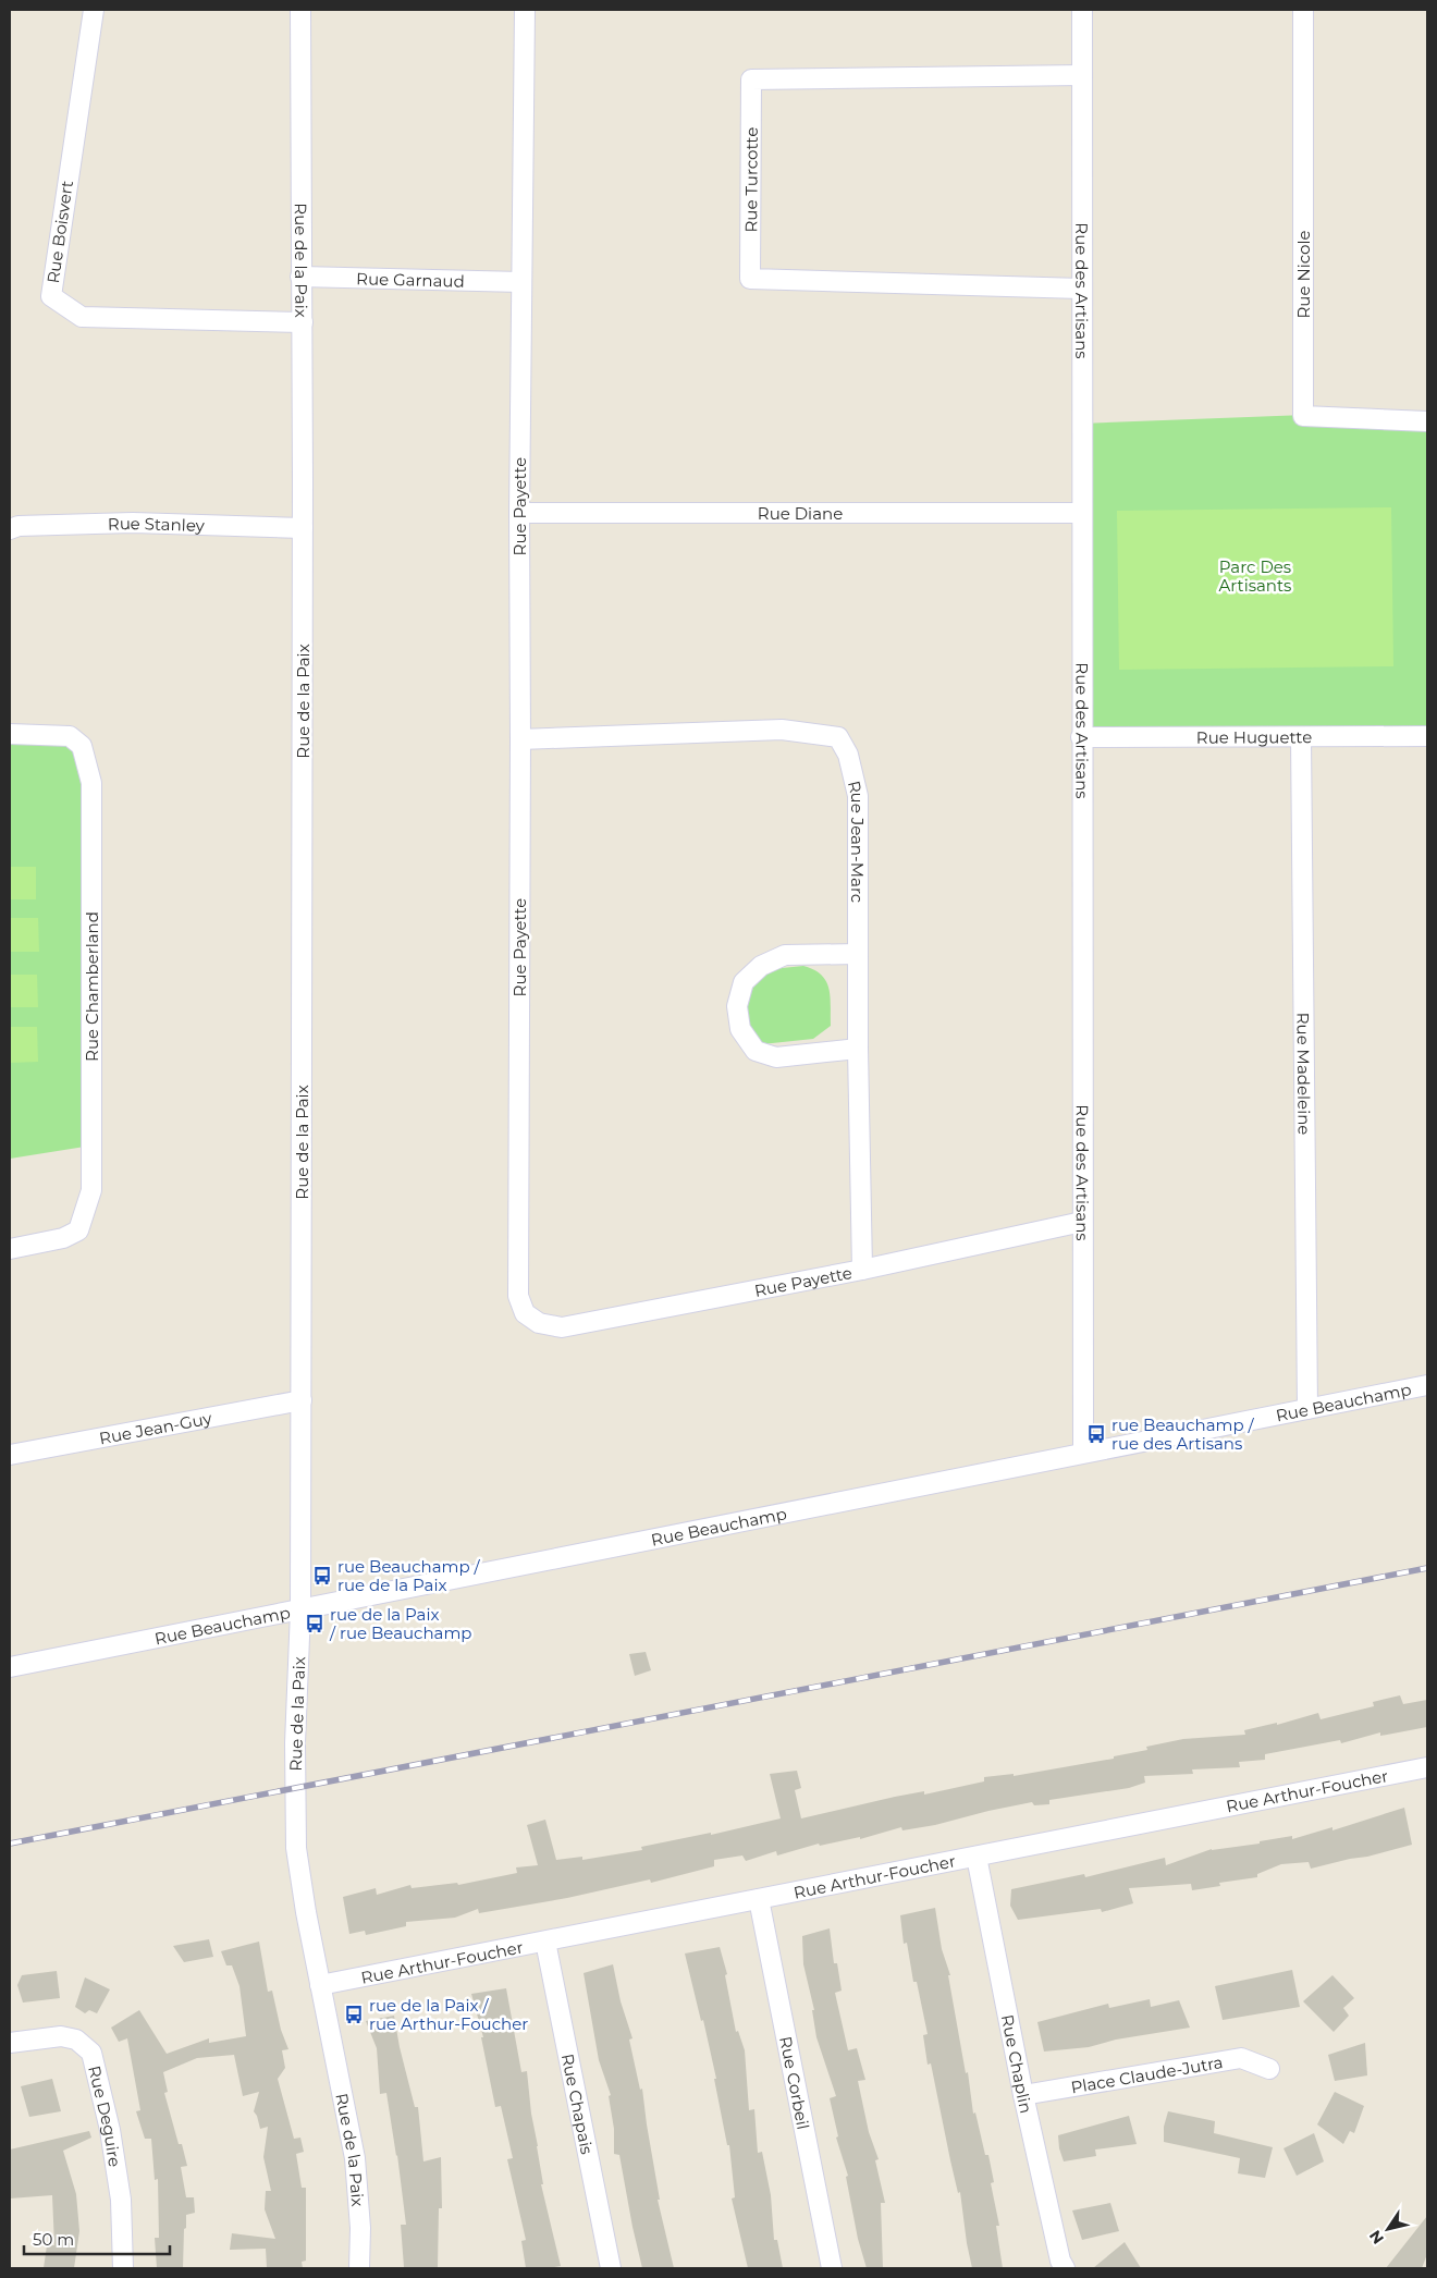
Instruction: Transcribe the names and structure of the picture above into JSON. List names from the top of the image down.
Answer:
{
  "streets": {
    "street": [
      "Rue Turcotte",
      "Rue Boisvert",
      "Rue de la Paix",
      "Rue Nicole",
      "Rue Garnaud",
      "Rue des Artisans",
      "Rue Payette",
      "Rue Diane",
      "Rue Stanley",
      "Rue Huguette",
      "Rue Jean-Marc",
      "Rue Chamberland",
      "Rue Madeleine",
      "Rue Beauchamp",
      "Rue Jean-Guy",
      "Rue Arthur-Foucher",
      "Rue Chaplin",
      "Place Claude-Jutra",
      "Rue Corbeil",
      "Rue Chapais",
      "Rue Deguire"
    ]
  },
  "crossings": [
    ["Rue Turcotte", "Rue des Artisans"],
    ["Rue Boisvert", "Rue de la Paix"],
    ["Rue de la Paix", "Rue Garnaud"],
    ["Rue de la Paix", "Rue Stanley"],
    ["Rue de la Paix", "Rue Beauchamp"],
    ["Rue de la Paix", "Rue Jean-Guy"],
    ["Rue de la Paix", "Rue Arthur-Foucher"],
    ["Rue Garnaud", "Rue Payette"],
    ["Rue des Artisans", "Rue Payette"],
    ["Rue des Artisans", "Rue Diane"],
    ["Rue des Artisans", "Rue Huguette"],
    ["Rue des Artisans", "Rue Beauchamp"],
    ["Rue Payette", "Rue Diane"],
    ["Rue Payette", "Rue Jean-Marc"],
    ["Rue Huguette", "Rue Madeleine"],
    ["Rue Madeleine", "Rue Beauchamp"],
    ["Rue Arthur-Foucher", "Rue Chaplin"],
    ["Rue Arthur-Foucher", "Rue Corbeil"],
    ["Rue Arthur-Foucher", "Rue Chapais"],
    ["Rue Chaplin", "Place Claude-Jutra"]
  ],
  "parks": ["Parc Des Artisants"],
  "places": {
    "bus stop": [
      "rue Beauchamp / rue des Artisans",
      "rue Beauchamp / rue de la Paix",
      "rue de la Paix / rue Beauchamp",
      "rue de la Paix / rue Arthur-Foucher"
    ]
  },
  "scale_bar": "50 m",
  "north": "bottom left"
}
